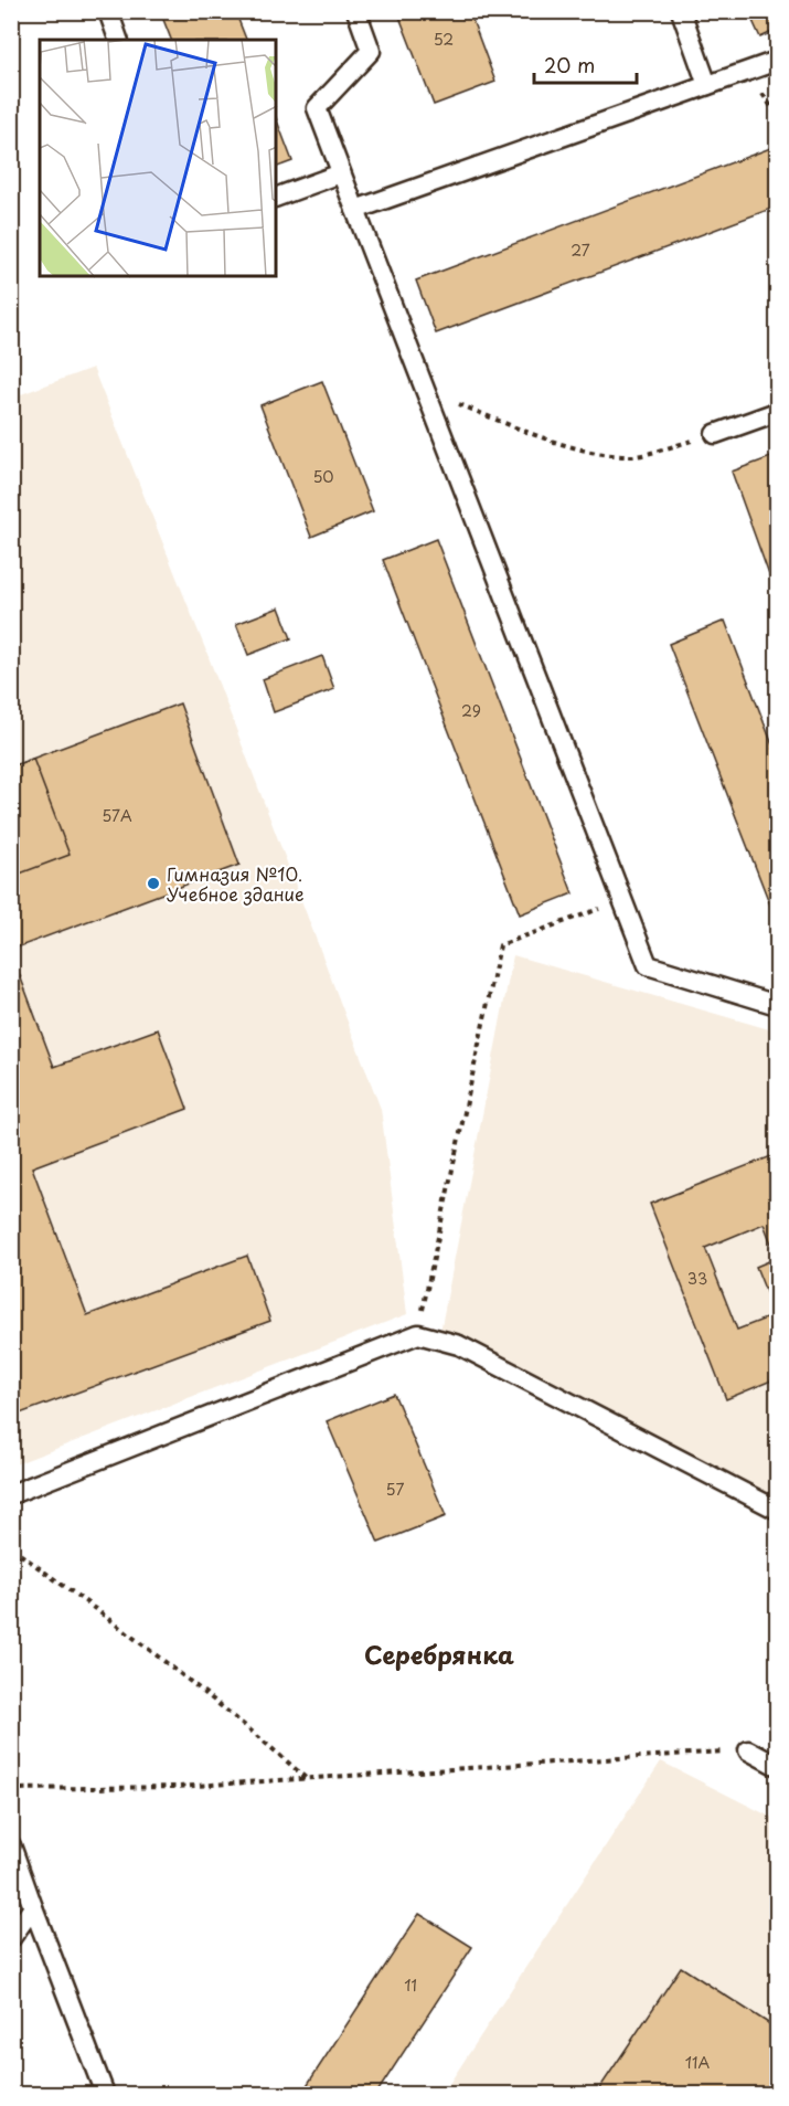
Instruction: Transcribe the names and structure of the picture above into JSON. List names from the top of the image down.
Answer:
{
  "districts": ["Серебрянка"],
  "places": ["Гимназия №10. Учебное здание"],
  "house_numbers": [
    "52",
    "27",
    "50",
    "29",
    "57А",
    "33",
    "57",
    "11",
    "11А"
  ],
  "scale_bar": "20 m"
}
